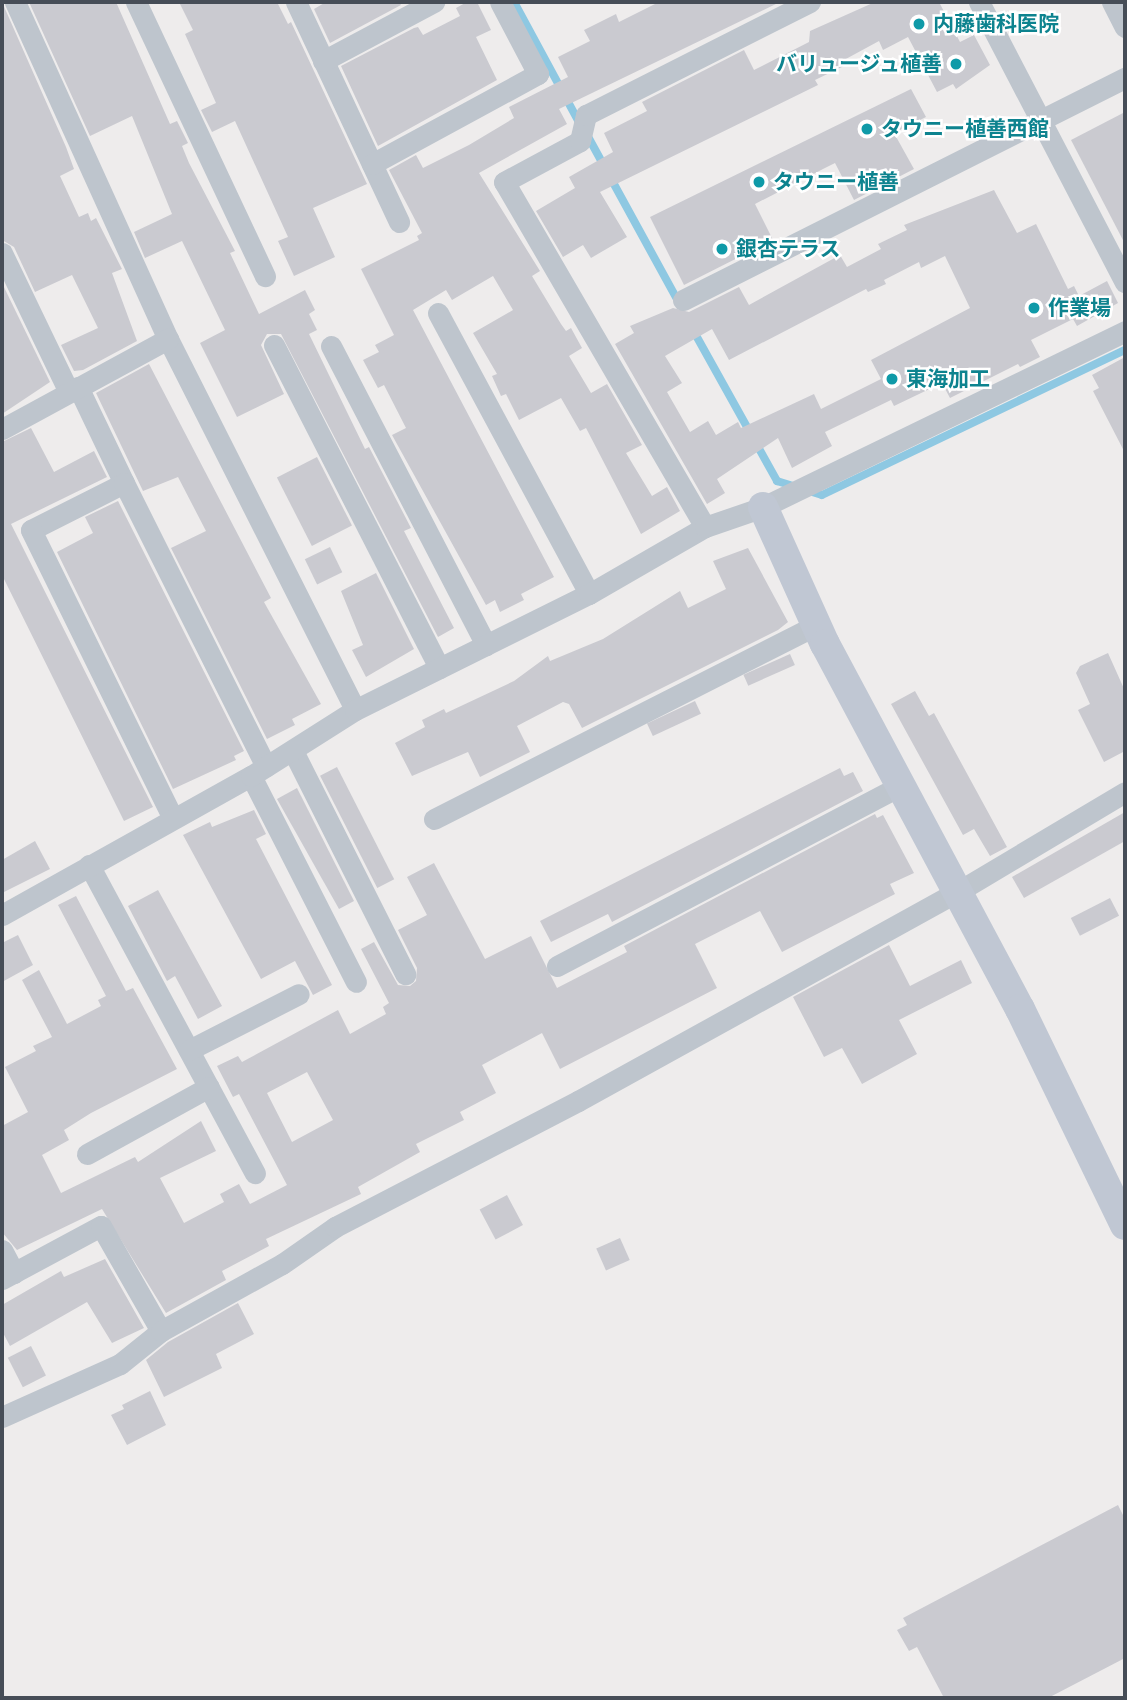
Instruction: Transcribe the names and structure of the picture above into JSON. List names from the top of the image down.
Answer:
{
  "places": [
    "内藤歯科医院",
    "バリュージュ植善",
    "タウニー植善西館",
    "タウニー植善",
    "銀杏テラス",
    "作業場",
    "東海加工"
  ]
}
